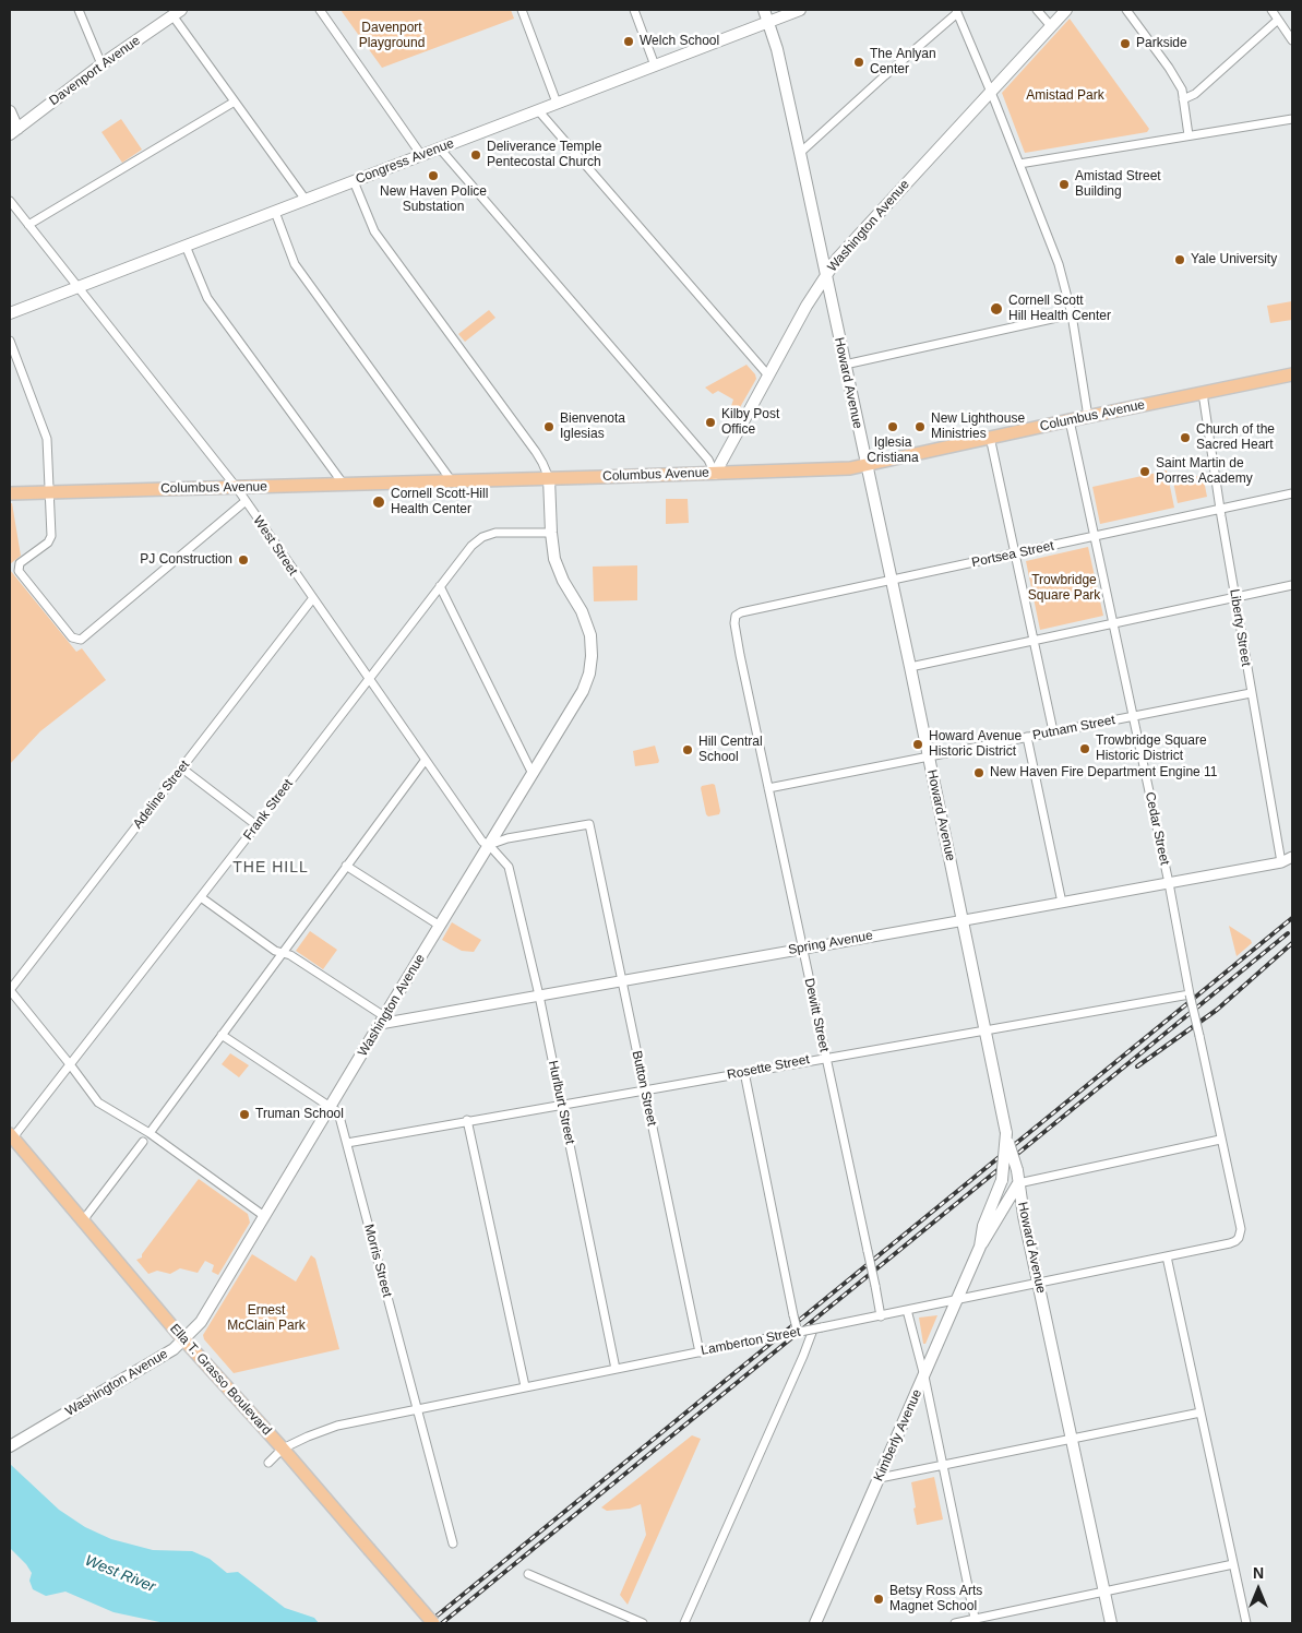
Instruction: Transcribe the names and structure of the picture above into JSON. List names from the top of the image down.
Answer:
{
  "streets": {
    "main road": [
      "Davenport Avenue",
      "Congress Avenue",
      "Washington Avenue",
      "Howard Avenue",
      "Columbus Avenue",
      "Ella T. Grasso Boulevard",
      "Kimberly Avenue"
    ],
    "street": [
      "West Street",
      "Portsea Street",
      "Liberty Street",
      "Putnam Street",
      "Adeline Street",
      "Frank Street",
      "Cedar Street",
      "Spring Avenue",
      "Dewitt Street",
      "Rosette Street",
      "Button Street",
      "Hurlburt Street",
      "Morris Street",
      "Lamberton Street"
    ]
  },
  "crossings": [
    ["Congress Avenue", "Howard Avenue"],
    ["Congress Avenue", "West Street"],
    ["Washington Avenue", "Howard Avenue"],
    ["Washington Avenue", "Columbus Avenue"],
    ["Washington Avenue", "West Street"],
    ["Washington Avenue", "Frank Street"],
    ["Washington Avenue", "Spring Avenue"],
    ["Washington Avenue", "Button Street"],
    ["Washington Avenue", "Hurlburt Street"],
    ["Washington Avenue", "Morris Street"],
    ["Washington Avenue", "Ella T. Grasso Boulevard"],
    ["Howard Avenue", "Columbus Avenue"],
    ["Howard Avenue", "Portsea Street"],
    ["Howard Avenue", "Putnam Street"],
    ["Howard Avenue", "Spring Avenue"],
    ["Howard Avenue", "Rosette Street"],
    ["Howard Avenue", "Lamberton Street"],
    ["Columbus Avenue", "West Street"],
    ["Columbus Avenue", "Liberty Street"],
    ["Columbus Avenue", "Cedar Street"],
    ["West Street", "Adeline Street"],
    ["West Street", "Frank Street"],
    ["West Street", "Button Street"],
    ["West Street", "Hurlburt Street"],
    ["Portsea Street", "Liberty Street"],
    ["Portsea Street", "Cedar Street"],
    ["Portsea Street", "Dewitt Street"],
    ["Liberty Street", "Putnam Street"],
    ["Liberty Street", "Spring Avenue"],
    ["Putnam Street", "Cedar Street"],
    ["Putnam Street", "Dewitt Street"],
    ["Frank Street", "Ella T. Grasso Boulevard"],
    ["Cedar Street", "Spring Avenue"],
    ["Cedar Street", "Rosette Street"],
    ["Cedar Street", "Lamberton Street"],
    ["Spring Avenue", "Dewitt Street"],
    ["Spring Avenue", "Button Street"],
    ["Spring Avenue", "Hurlburt Street"],
    ["Dewitt Street", "Rosette Street"],
    ["Dewitt Street", "Lamberton Street"],
    ["Rosette Street", "Button Street"],
    ["Rosette Street", "Hurlburt Street"],
    ["Rosette Street", "Morris Street"],
    ["Button Street", "Hurlburt Street"],
    ["Button Street", "Lamberton Street"],
    ["Hurlburt Street", "Lamberton Street"],
    ["Morris Street", "Lamberton Street"],
    ["Lamberton Street", "Ella T. Grasso Boulevard"],
    ["Lamberton Street", "Kimberly Avenue"]
  ],
  "districts": ["THE HILL"],
  "water": ["West River"],
  "parks": [
    "Davenport Playground",
    "Amistad Park",
    "Trowbridge Square Park",
    "Ernest McClain Park"
  ],
  "places": [
    "Welch School",
    "Parkside",
    "The Anlyan Center",
    "Deliverance Temple Pentecostal Church",
    "New Haven Police Substation",
    "Amistad Street Building",
    "Yale University",
    "Cornell Scott Hill Health Center",
    "Kilby Post Office",
    "Bienvenota Iglesias",
    "Iglesia Cristiana",
    "New Lighthouse Ministries",
    "Church of the Sacred Heart",
    "Saint Martin de Porres Academy",
    "Cornell Scott-Hill Health Center",
    "PJ Construction",
    "Howard Avenue Historic District",
    "Trowbridge Square Historic District",
    "Hill Central School",
    "New Haven Fire Department Engine 11",
    "Truman School",
    "Betsy Ross Arts Magnet School"
  ],
  "north": "top"
}
